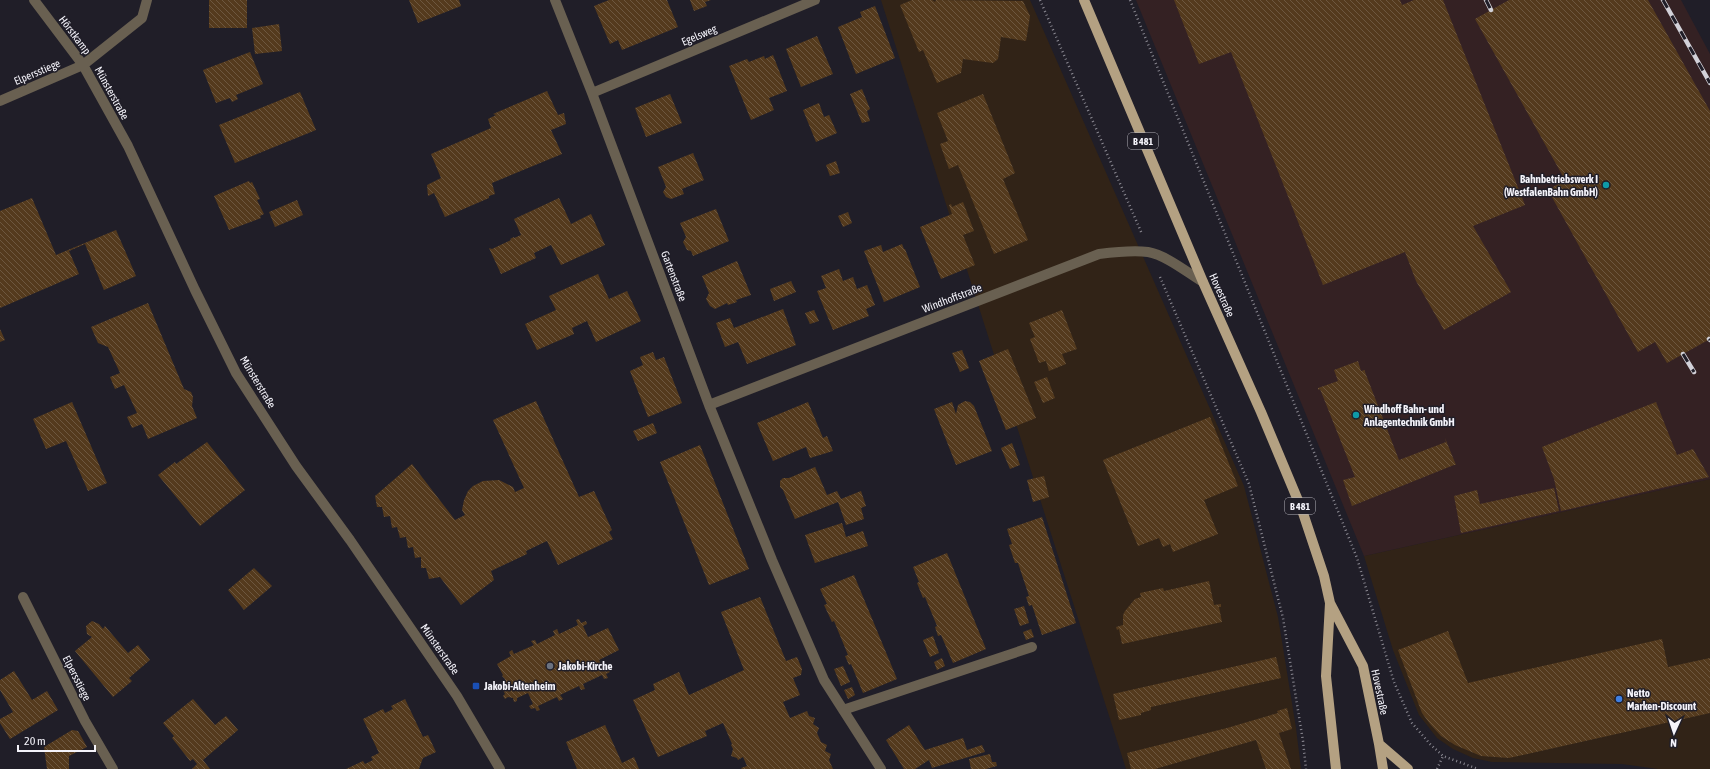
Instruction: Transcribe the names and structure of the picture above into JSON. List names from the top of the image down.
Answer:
{
  "streets": {
    "main road": ["B 481", "Hovestraße"],
    "street": [
      "Hörstkamp",
      "Egelsweg",
      "Elpersstiege",
      "Münsterstraße",
      "Gartenstraße",
      "Windhoffstraße"
    ]
  },
  "crossings": [
    ["Hörstkamp", "Elpersstiege"],
    ["Hörstkamp", "Münsterstraße"],
    ["Egelsweg", "Gartenstraße"],
    ["Elpersstiege", "Münsterstraße"],
    ["Gartenstraße", "Windhoffstraße"],
    ["Hovestraße", "Windhoffstraße"]
  ],
  "places": {
    "other": [
      "Bahnbetriebswerk I (WestfalenBahn GmbH)",
      "Windhoff Bahn- und Anlagentechnik GmbH",
      "Jakobi-Kirche",
      "Netto Marken-Discount"
    ],
    "transit": ["Jakobi-Altenheim"]
  },
  "scale_bar": "20 m",
  "north": "bottom"
}
